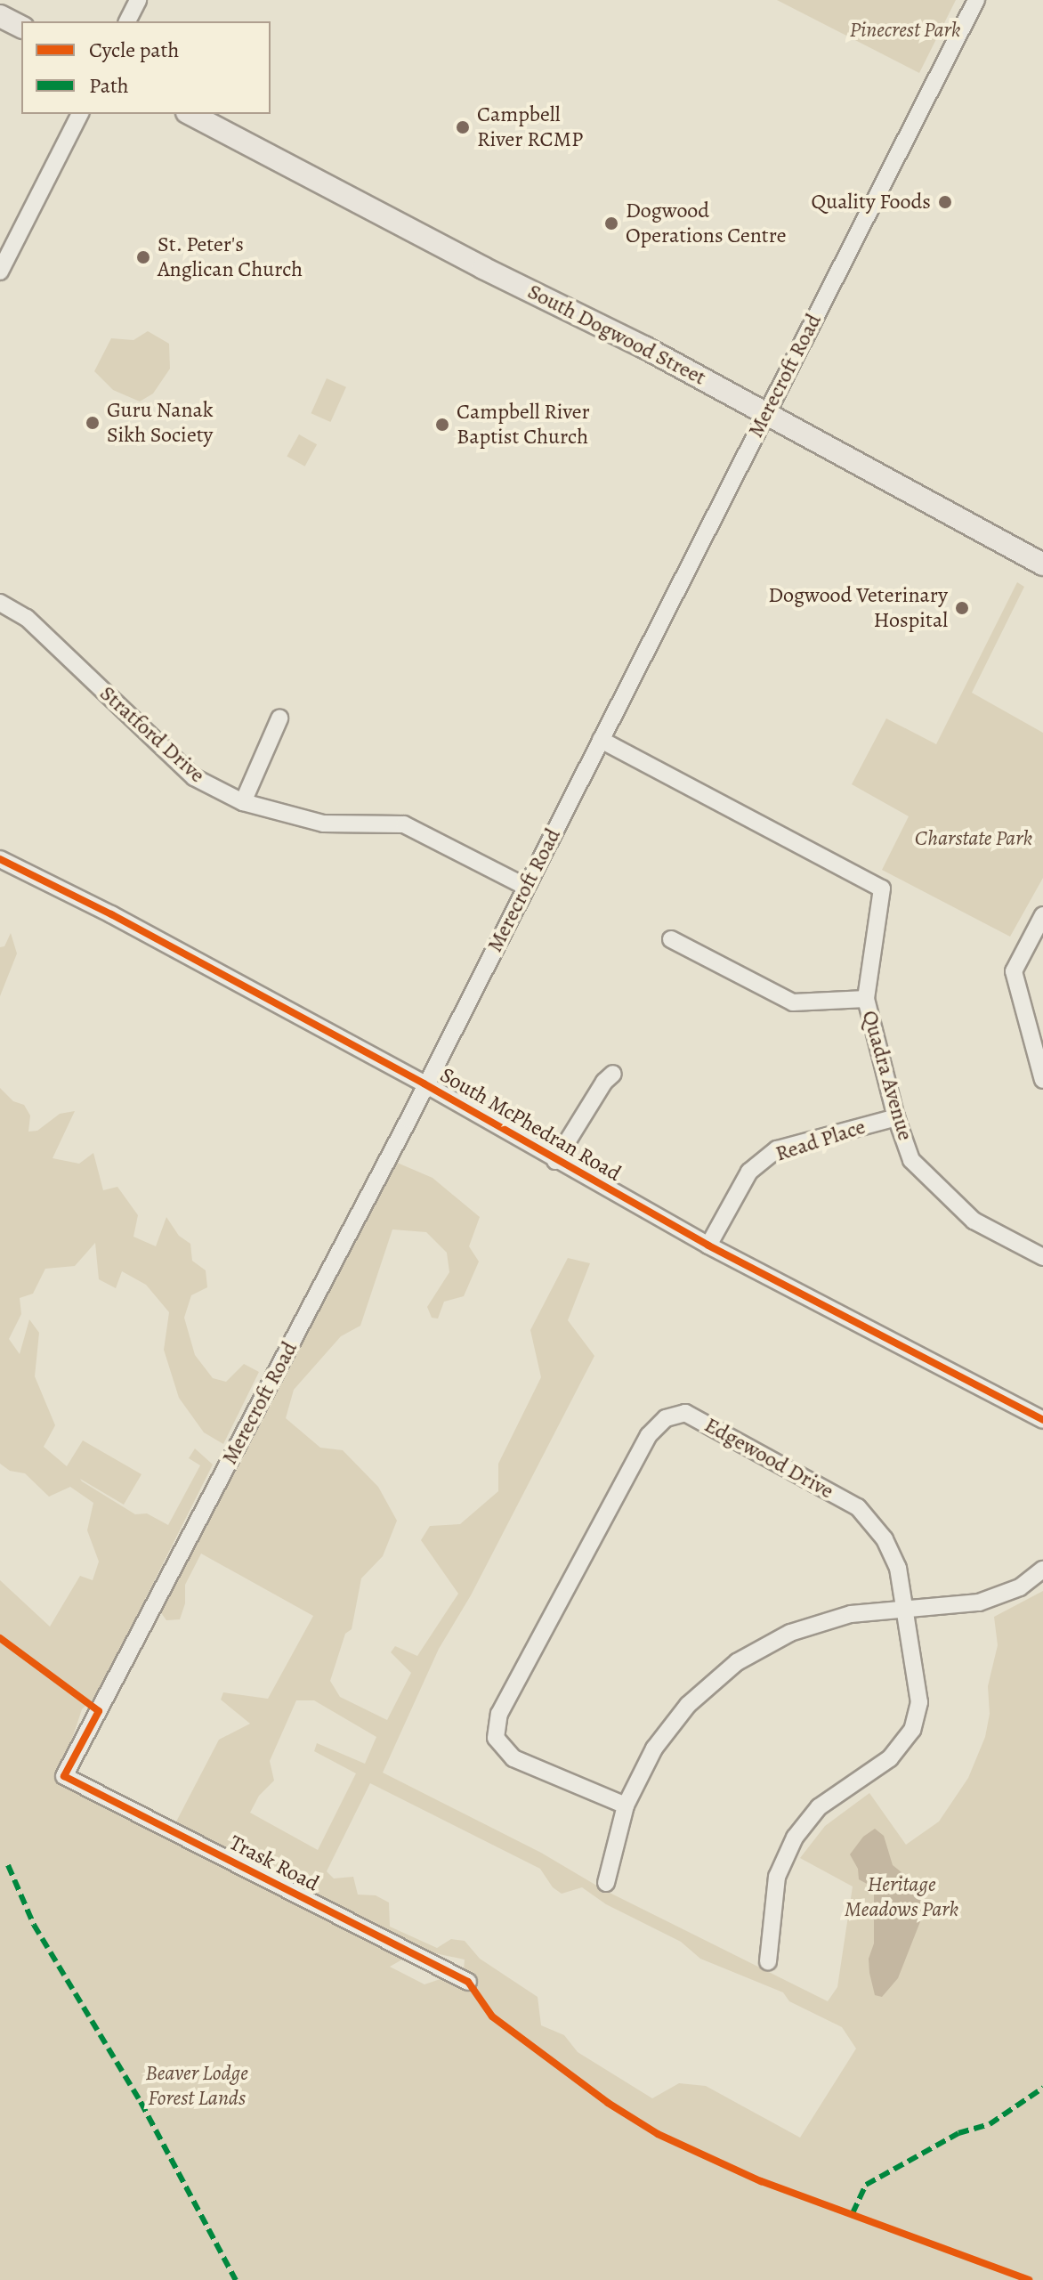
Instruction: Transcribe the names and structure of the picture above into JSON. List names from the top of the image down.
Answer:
{
  "streets": {
    "main road": ["South Dogwood Street"],
    "street": [
      "Merecroft Road",
      "Stratford Drive",
      "Quadra Avenue",
      "South McPhedran Road",
      "Read Place",
      "Edgewood Drive",
      "Trask Road"
    ]
  },
  "crossings": [
    ["South Dogwood Street", "Merecroft Road"],
    ["Merecroft Road", "Stratford Drive"],
    ["Merecroft Road", "Quadra Avenue"],
    ["Merecroft Road", "South McPhedran Road"],
    ["Merecroft Road", "Trask Road"],
    ["Quadra Avenue", "Read Place"],
    ["South McPhedran Road", "Read Place"]
  ],
  "parks": [
    "Pinecrest Park",
    "Charstate Park",
    "Heritage Meadows Park",
    "Beaver Lodge Forest Lands"
  ],
  "places": [
    "Campbell River RCMP",
    "Quality Foods",
    "Dogwood Operations Centre",
    "St. Peter's Anglican Church",
    "Guru Nanak Sikh Society",
    "Campbell River Baptist Church",
    "Dogwood Veterinary Hospital"
  ],
  "legend": ["Cycle path", "Path"]
}
